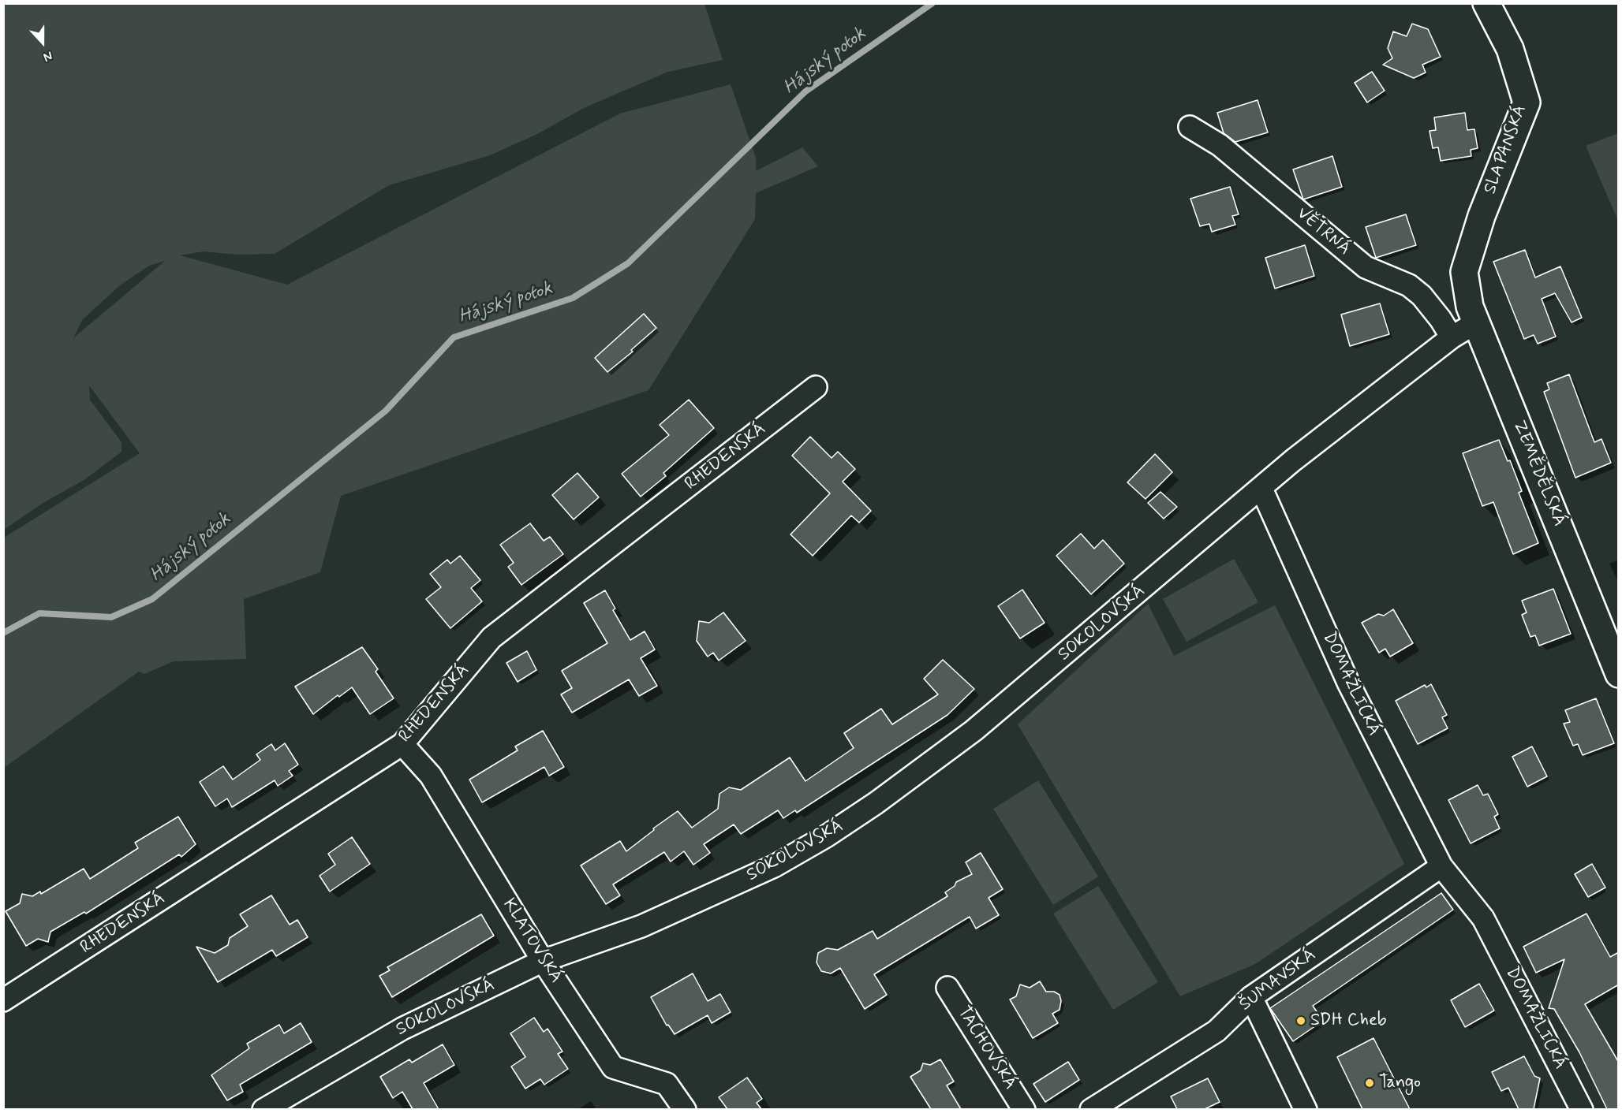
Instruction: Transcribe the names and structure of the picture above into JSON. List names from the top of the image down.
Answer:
{
  "streets": {
    "street": [
      "SLAPANSKÁ",
      "VĚTRNÁ",
      "RHEDENSKÁ",
      "ZEMĚDĚLSKÁ",
      "SOKOLOVSKÁ",
      "DOMAŽLICKÁ",
      "KLATOVSKÁ",
      "ŠUMAVSKÁ",
      "TACHOVSKÁ"
    ]
  },
  "crossings": [
    ["SLAPANSKÁ", "ZEMĚDĚLSKÁ"],
    ["RHEDENSKÁ", "KLATOVSKÁ"],
    ["SOKOLOVSKÁ", "DOMAŽLICKÁ"],
    ["SOKOLOVSKÁ", "KLATOVSKÁ"],
    ["DOMAŽLICKÁ", "ŠUMAVSKÁ"]
  ],
  "water": ["Hájský potok"],
  "places": ["SDH Cheb", "Tango"],
  "north": "bottom"
}
